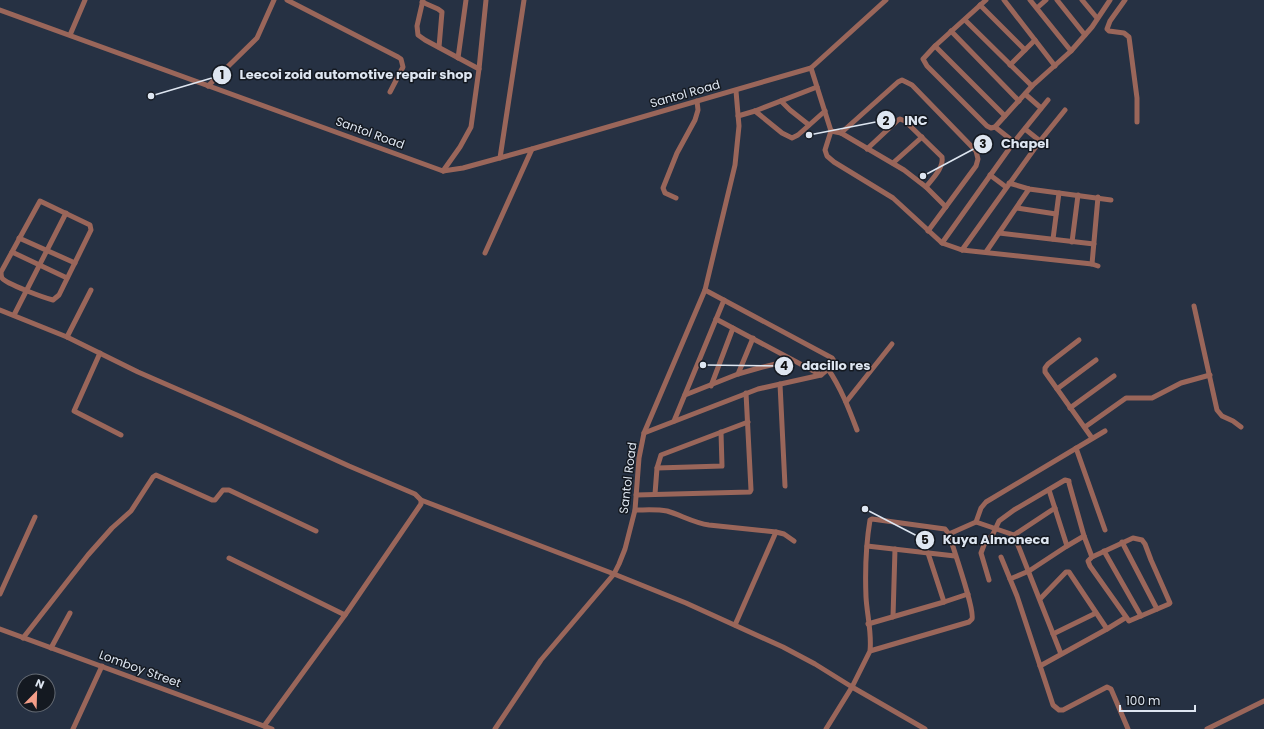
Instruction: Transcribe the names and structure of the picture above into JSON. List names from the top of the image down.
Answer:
{
  "streets": {
    "street": ["Santol Road", "Lomboy Street"]
  },
  "places": [
    "Leecoi zoid automotive repair shop",
    "INC",
    "Chapel",
    "dacillo res",
    "Kuya Almoneca"
  ],
  "scale_bar": "100 m",
  "north": "top right"
}
